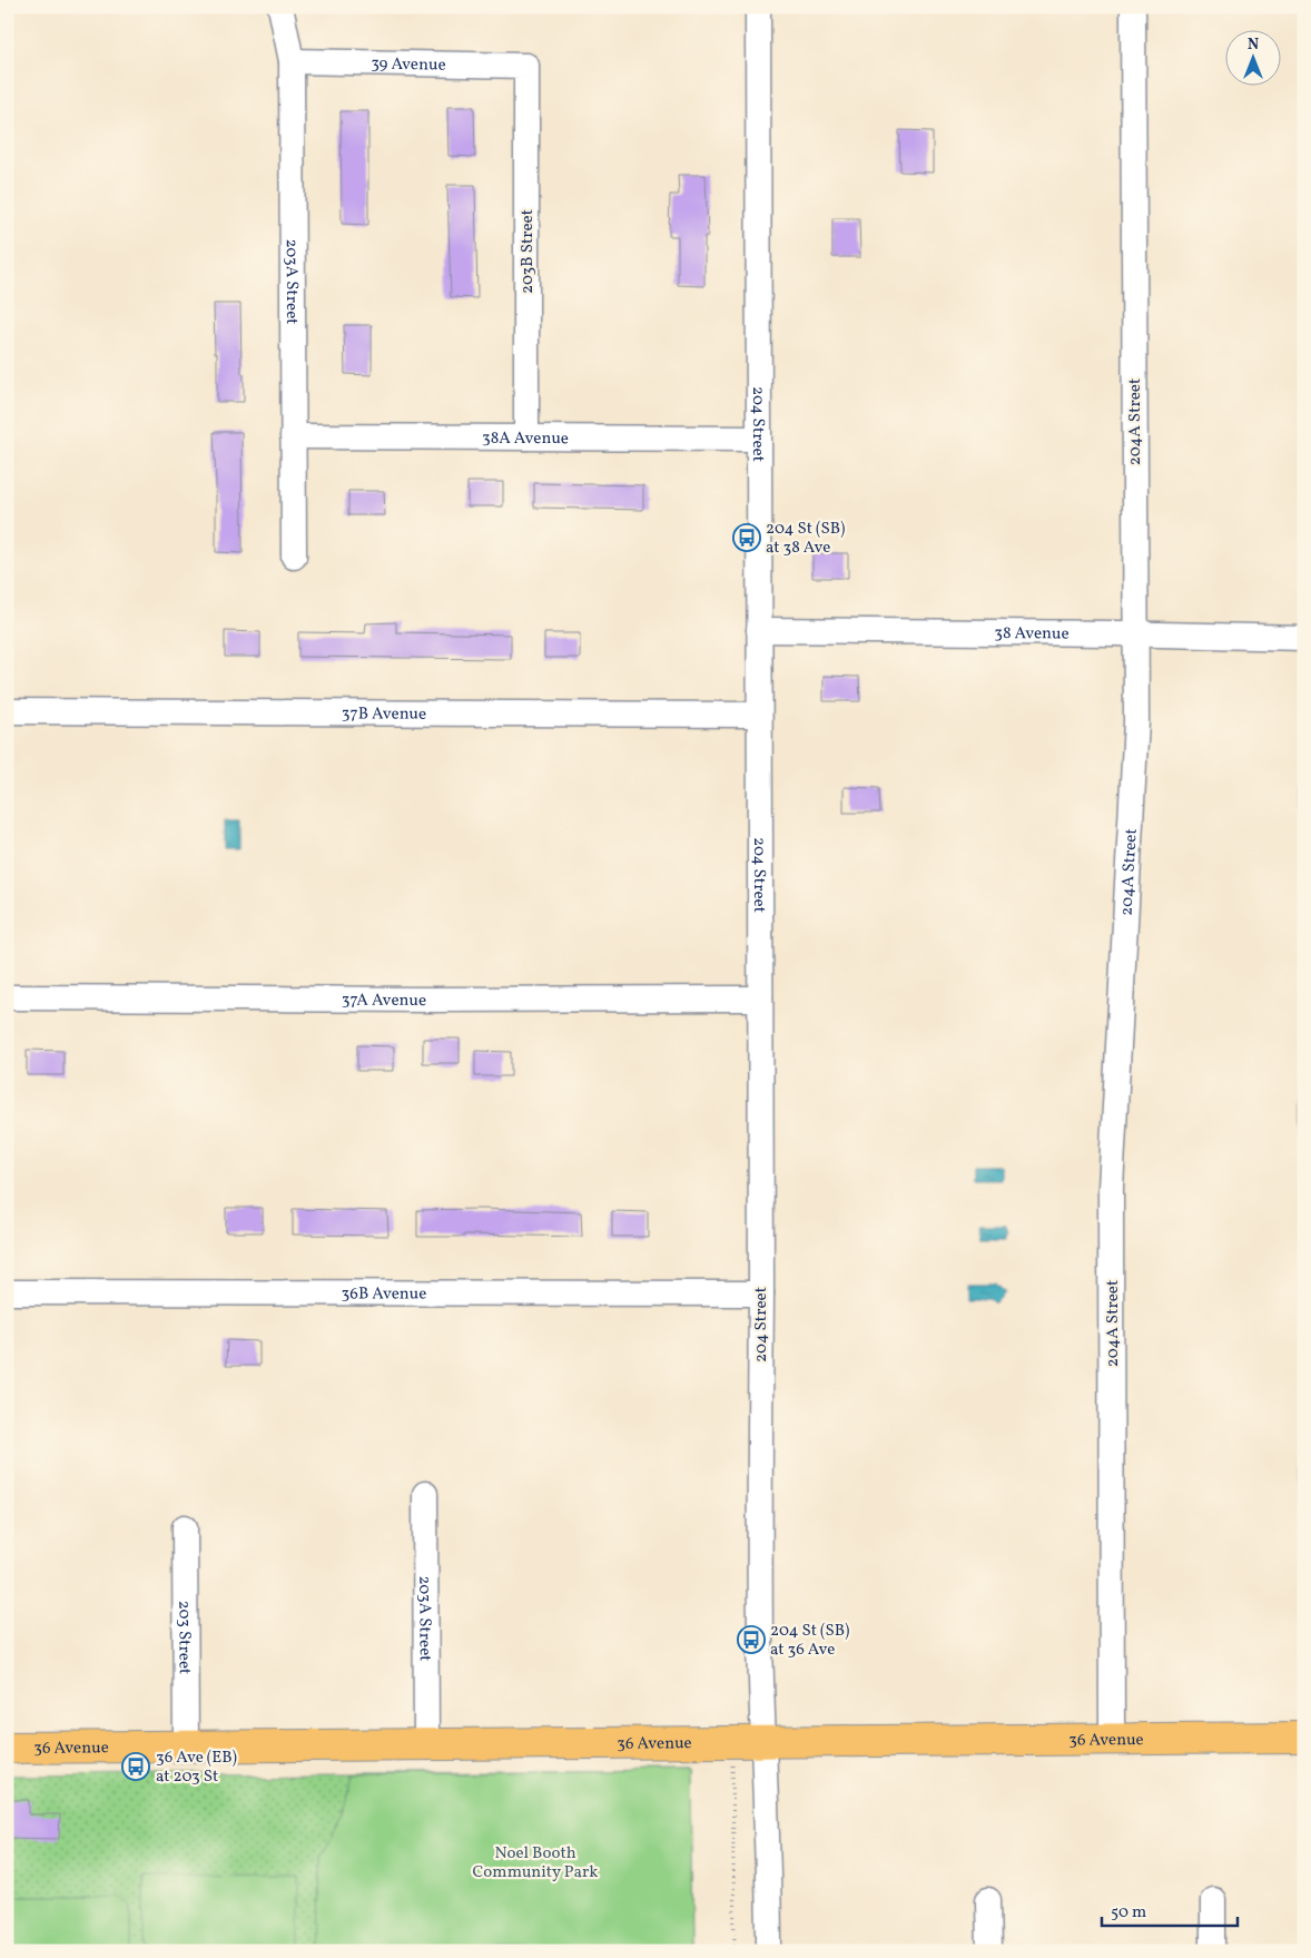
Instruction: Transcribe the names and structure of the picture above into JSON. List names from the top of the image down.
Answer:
{
  "streets": {
    "main road": ["36 Avenue"],
    "street": [
      "39 Avenue",
      "203B Street",
      "203A Street",
      "204A Street",
      "204 Street",
      "38A Avenue",
      "38 Avenue",
      "37B Avenue",
      "37A Avenue",
      "36B Avenue",
      "203 Street"
    ]
  },
  "crossings": [
    ["39 Avenue", "203B Street"],
    ["39 Avenue", "203A Street"],
    ["203B Street", "38A Avenue"],
    ["203A Street", "38A Avenue"],
    ["203A Street", "36 Avenue"],
    ["204A Street", "38 Avenue"],
    ["204A Street", "36 Avenue"],
    ["204 Street", "38A Avenue"],
    ["204 Street", "38 Avenue"],
    ["204 Street", "37B Avenue"],
    ["204 Street", "37A Avenue"],
    ["204 Street", "36B Avenue"],
    ["204 Street", "36 Avenue"],
    ["203 Street", "36 Avenue"]
  ],
  "parks": ["Noel Booth Community Park"],
  "places": {
    "bus stop": ["204 St (SB) at 38 Ave", "204 St (SB) at 36 Ave", "36 Ave (EB) at 203 St"]
  },
  "scale_bar": "50 m",
  "north": "top"
}
